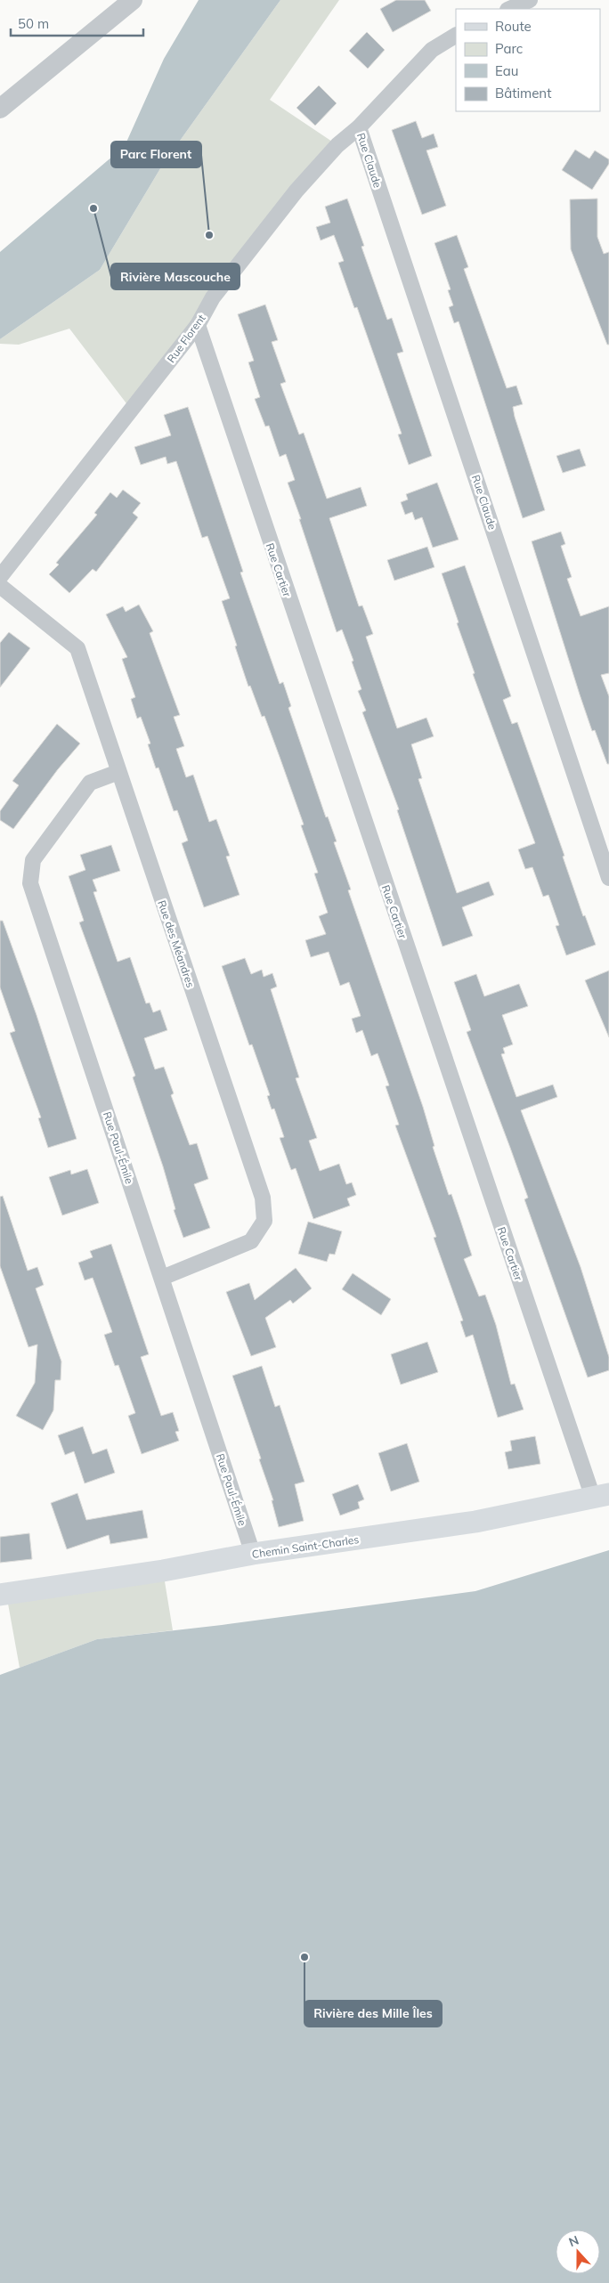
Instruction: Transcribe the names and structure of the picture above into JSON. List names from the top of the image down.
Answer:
{
  "streets": {
    "main road": ["Chemin Saint-Charles"],
    "street": [
      "Rue Claude",
      "Rue Florent",
      "Rue Cartier",
      "Rue des Méandres",
      "Rue Paul-Émile"
    ]
  },
  "crossings": [
    ["Rue Claude", "Rue Florent"],
    ["Rue Florent", "Rue Cartier"],
    ["Rue Cartier", "Chemin Saint-Charles"],
    ["Rue des Méandres", "Rue Paul-Émile"],
    ["Rue Paul-Émile", "Chemin Saint-Charles"]
  ],
  "places": ["Rivière Mascouche", "Parc Florent", "Rivière des Mille Îles"],
  "legend": [
    "Route",
    "Parc",
    "Eau",
    "Bâtiment"
  ],
  "scale_bar": "50 m",
  "north": "top"
}
